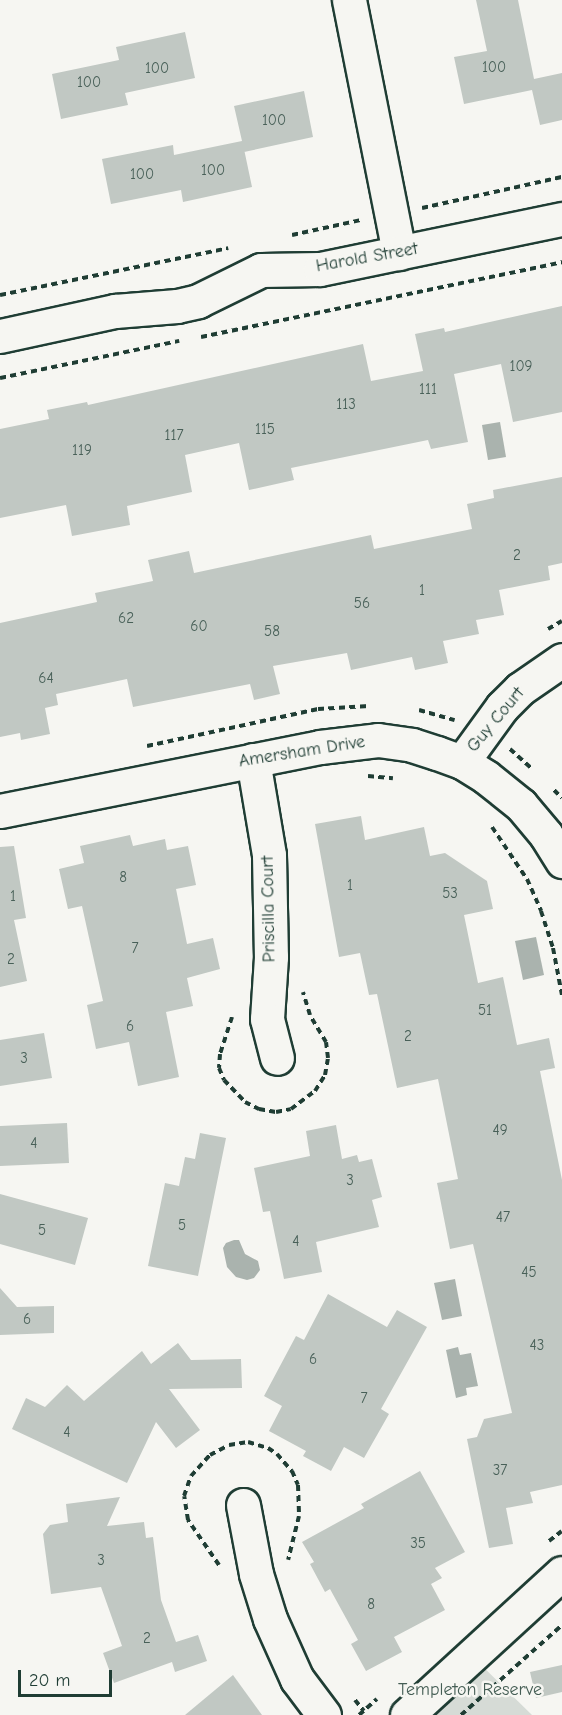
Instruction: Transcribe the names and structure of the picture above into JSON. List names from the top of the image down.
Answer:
{
  "streets": {
    "street": [
      "Harold Street",
      "Guy Court",
      "Amersham Drive",
      "Priscilla Court"
    ]
  },
  "crossings": [
    ["Guy Court", "Amersham Drive"],
    ["Amersham Drive", "Priscilla Court"]
  ],
  "parks": ["Templeton Reserve"],
  "house_numbers": [
    "100",
    "100",
    "100",
    "100",
    "100",
    "100",
    "109",
    "111",
    "113",
    "115",
    "117",
    "119",
    "2",
    "1",
    "56",
    "62",
    "60",
    "58",
    "64",
    "8",
    "1",
    "53",
    "1",
    "7",
    "2",
    "51",
    "6",
    "2",
    "3",
    "49",
    "4",
    "3",
    "47",
    "5",
    "5",
    "4",
    "45",
    "6",
    "43",
    "6",
    "7",
    "4",
    "37",
    "35",
    "3",
    "8",
    "2"
  ],
  "scale_bar": "20 m"
}
